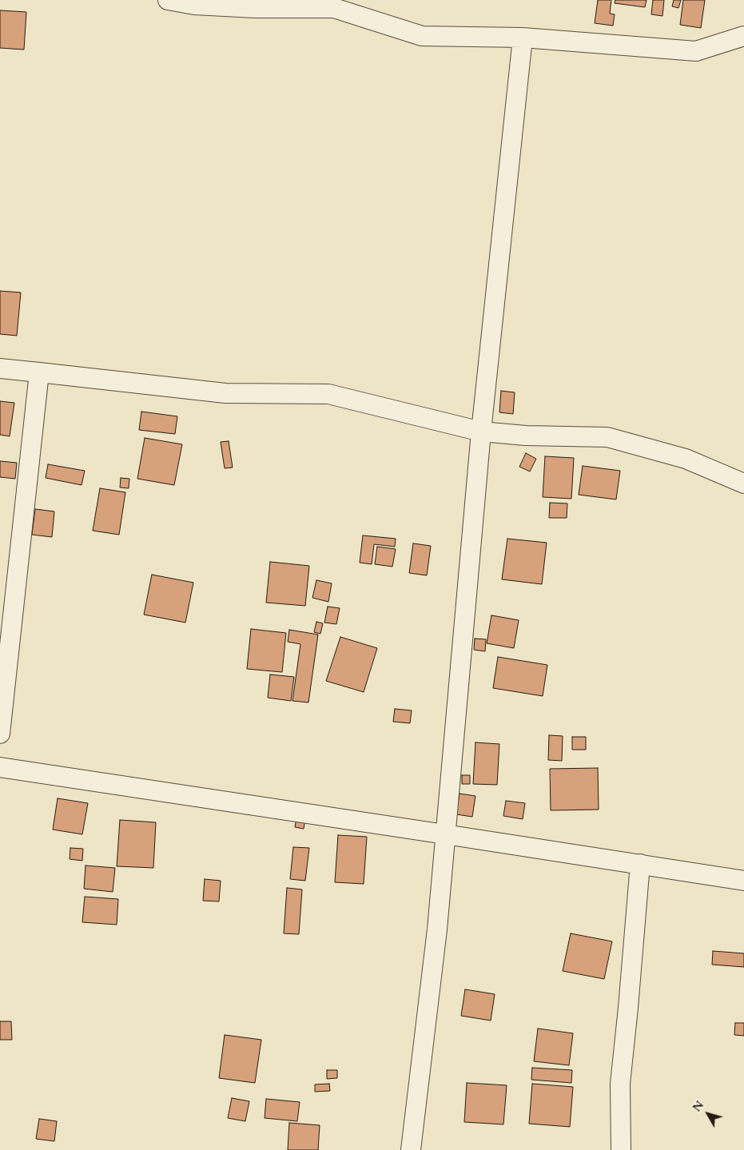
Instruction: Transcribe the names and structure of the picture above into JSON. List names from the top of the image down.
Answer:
{
  "north": "top left"
}
